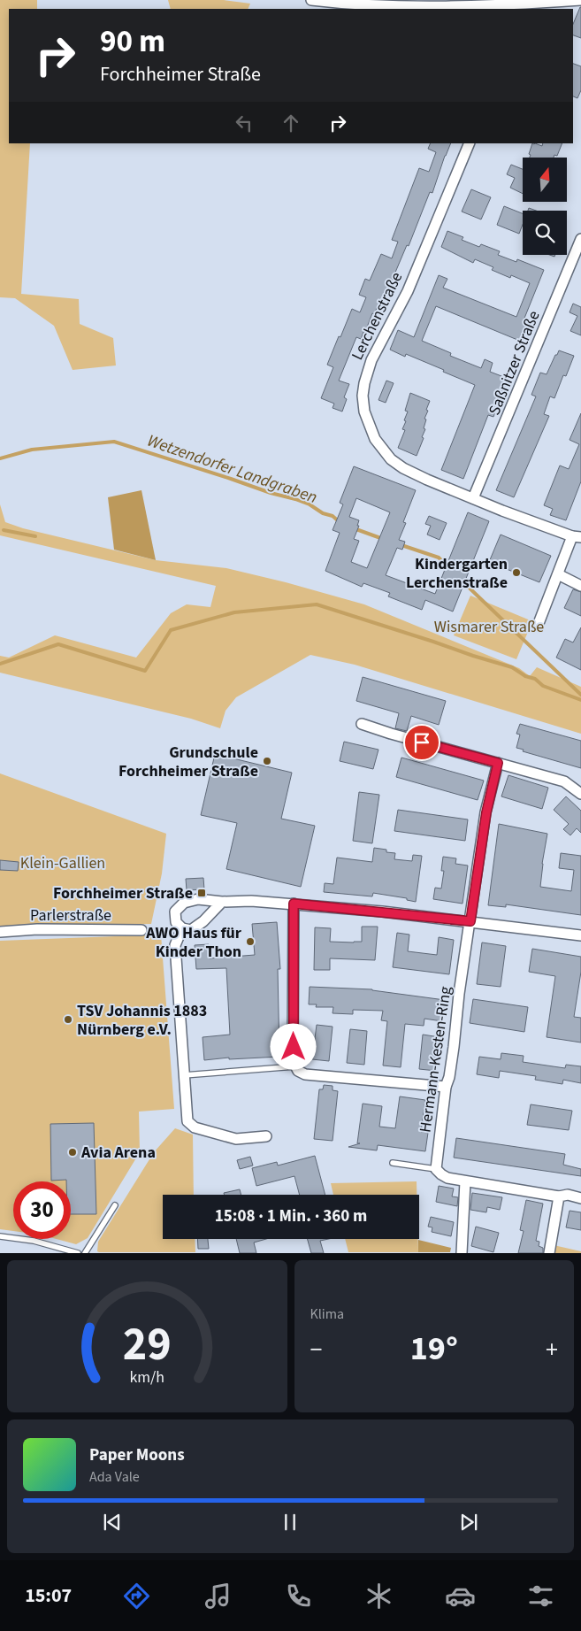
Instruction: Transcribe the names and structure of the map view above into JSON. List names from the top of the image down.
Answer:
{
  "streets": {
    "street": [
      "Lerchenstraße",
      "Saßnitzer Straße",
      "Parlerstraße",
      "Hermann-Kesten-Ring"
    ]
  },
  "crossings": [
    ["Lerchenstraße", "Saßnitzer Straße"]
  ],
  "water": ["Wetzendorfer Landgraben"],
  "parks": ["Wismarer Straße", "Klein-Gallien"],
  "places": {
    "other": [
      "Kindergarten Lerchenstraße",
      "Grundschule Forchheimer Straße",
      "AWO Haus für Kinder Thon",
      "TSV Johannis 1883 Nürnberg e.V.",
      "Avia Arena"
    ],
    "transit": ["Forchheimer Straße"]
  },
  "north": "top",
  "page": {
    "turn": ["90 m", "Forchheimer Straße"],
    "limit": "30",
    "trip": "15:08 · 1 Min. · 360 m",
    "tile": "Klima",
    "heat": ["−", "19°", "+"],
    "song": ["Paper Moons", "Ada Vale"],
    "tabs": "15:07",
    "gauge": ["29", "km/h"]
  }
}
